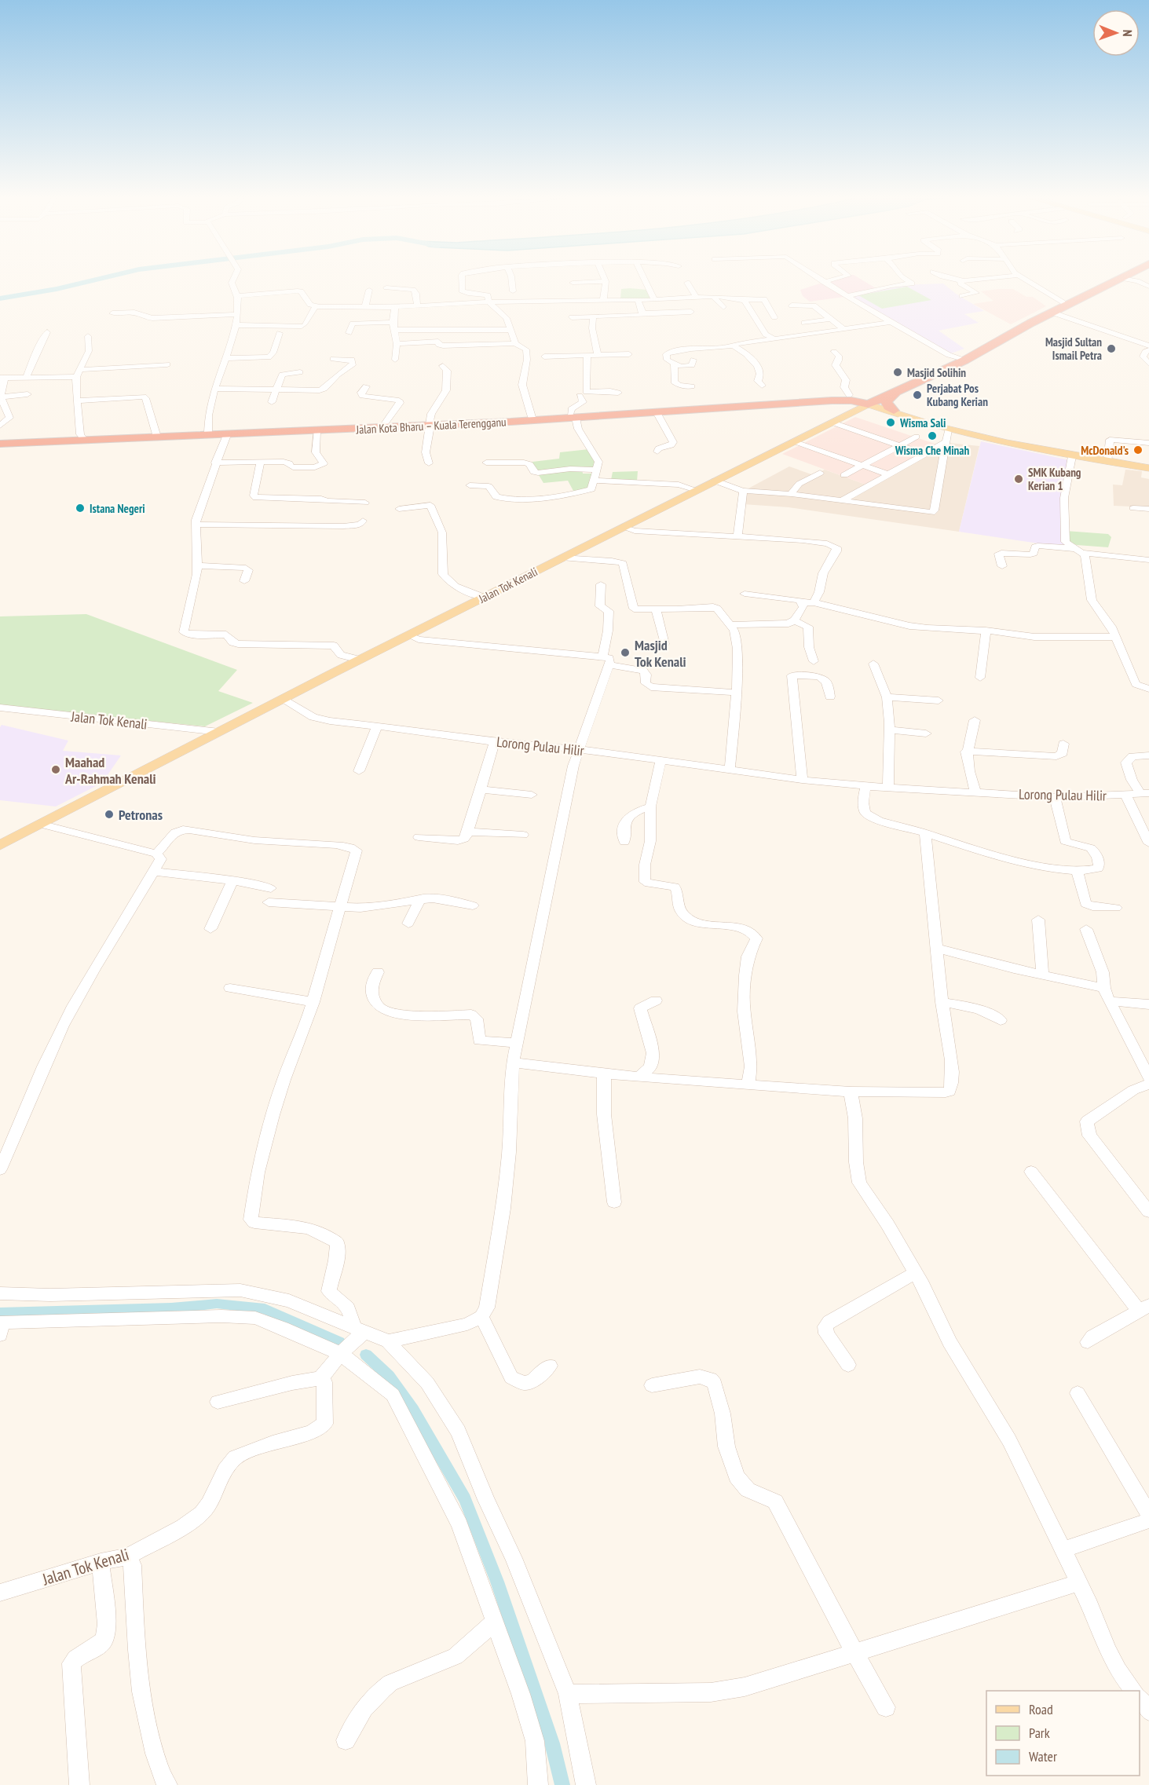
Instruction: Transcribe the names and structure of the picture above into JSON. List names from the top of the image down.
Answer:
{
  "streets": {
    "highway": ["Jalan Kota Bharu – Kuala Terengganu"],
    "main road": ["Jalan Tok Kenali"],
    "street": ["Lorong Pulau Hilir"]
  },
  "crossings": [
    ["Jalan Kota Bharu – Kuala Terengganu", "Jalan Tok Kenali"],
    ["Jalan Tok Kenali", "Lorong Pulau Hilir"]
  ],
  "places": [
    "Masjid Sultan Ismail Petra",
    "Masjid Solihin",
    "Perjabat Pos Kubang Kerian",
    "Wisma Sali",
    "Wisma Che Minah",
    "McDonald's",
    "SMK Kubang Kerian 1",
    "Istana Negeri",
    "Masjid Tok Kenali",
    "Maahad Ar-Rahmah Kenali",
    "Petronas"
  ],
  "legend": ["Road", "Park", "Water"],
  "north": "right"
}
